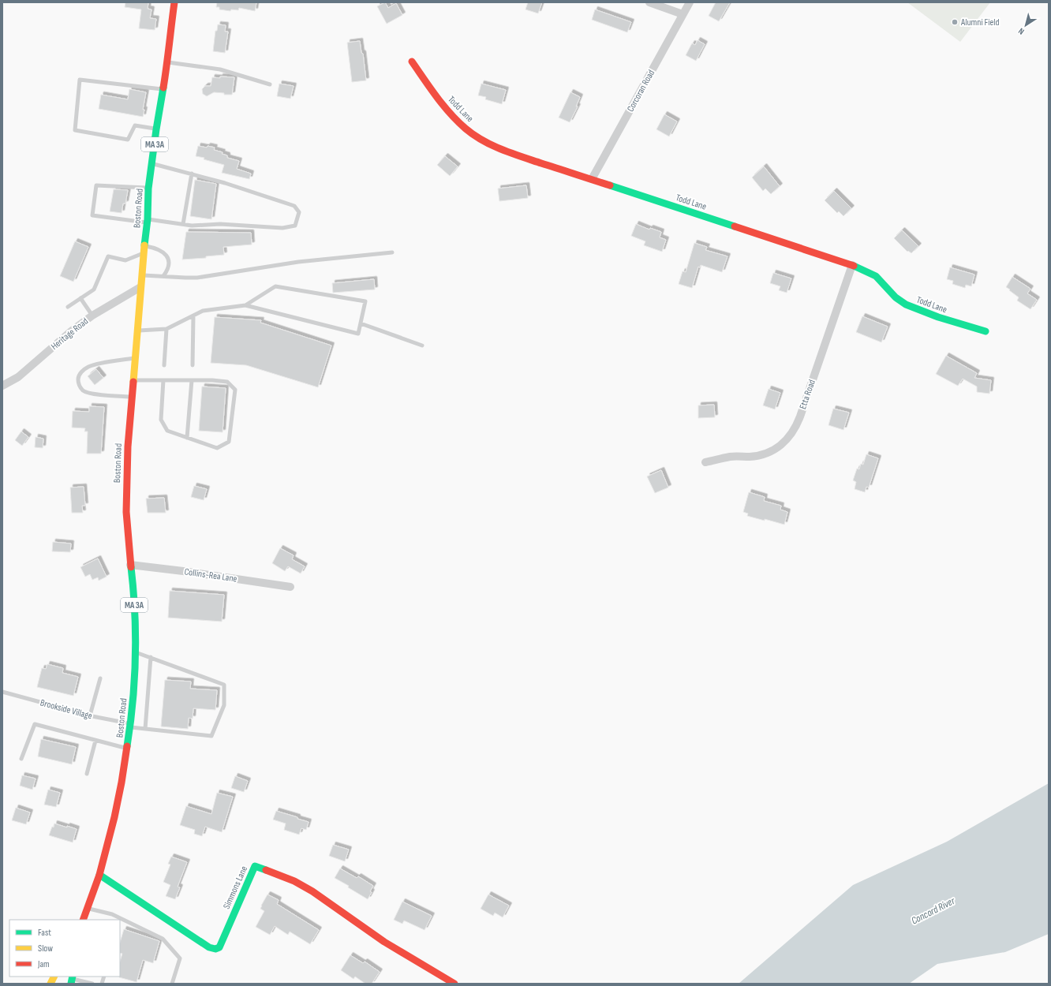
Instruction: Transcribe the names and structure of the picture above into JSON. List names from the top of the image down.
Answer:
{
  "streets": {
    "street": [
      "Corcoran Road",
      "Todd Lane",
      "MA 3A",
      "Boston Road",
      "Heritage Road",
      "Etta Road",
      "Collins-Rea Lane",
      "Simmons Lane"
    ],
    "lane": ["Brookside Village"]
  },
  "crossings": [
    ["Corcoran Road", "Todd Lane"],
    ["Todd Lane", "Etta Road"],
    ["Boston Road", "Heritage Road"],
    ["Boston Road", "Collins-Rea Lane"],
    ["Boston Road", "Brookside Village"],
    ["Boston Road", "Simmons Lane"]
  ],
  "water": ["Concord River"],
  "places": ["Alumni Field"],
  "legend": ["Fast", "Slow", "Jam"],
  "north": "bottom left"
}
